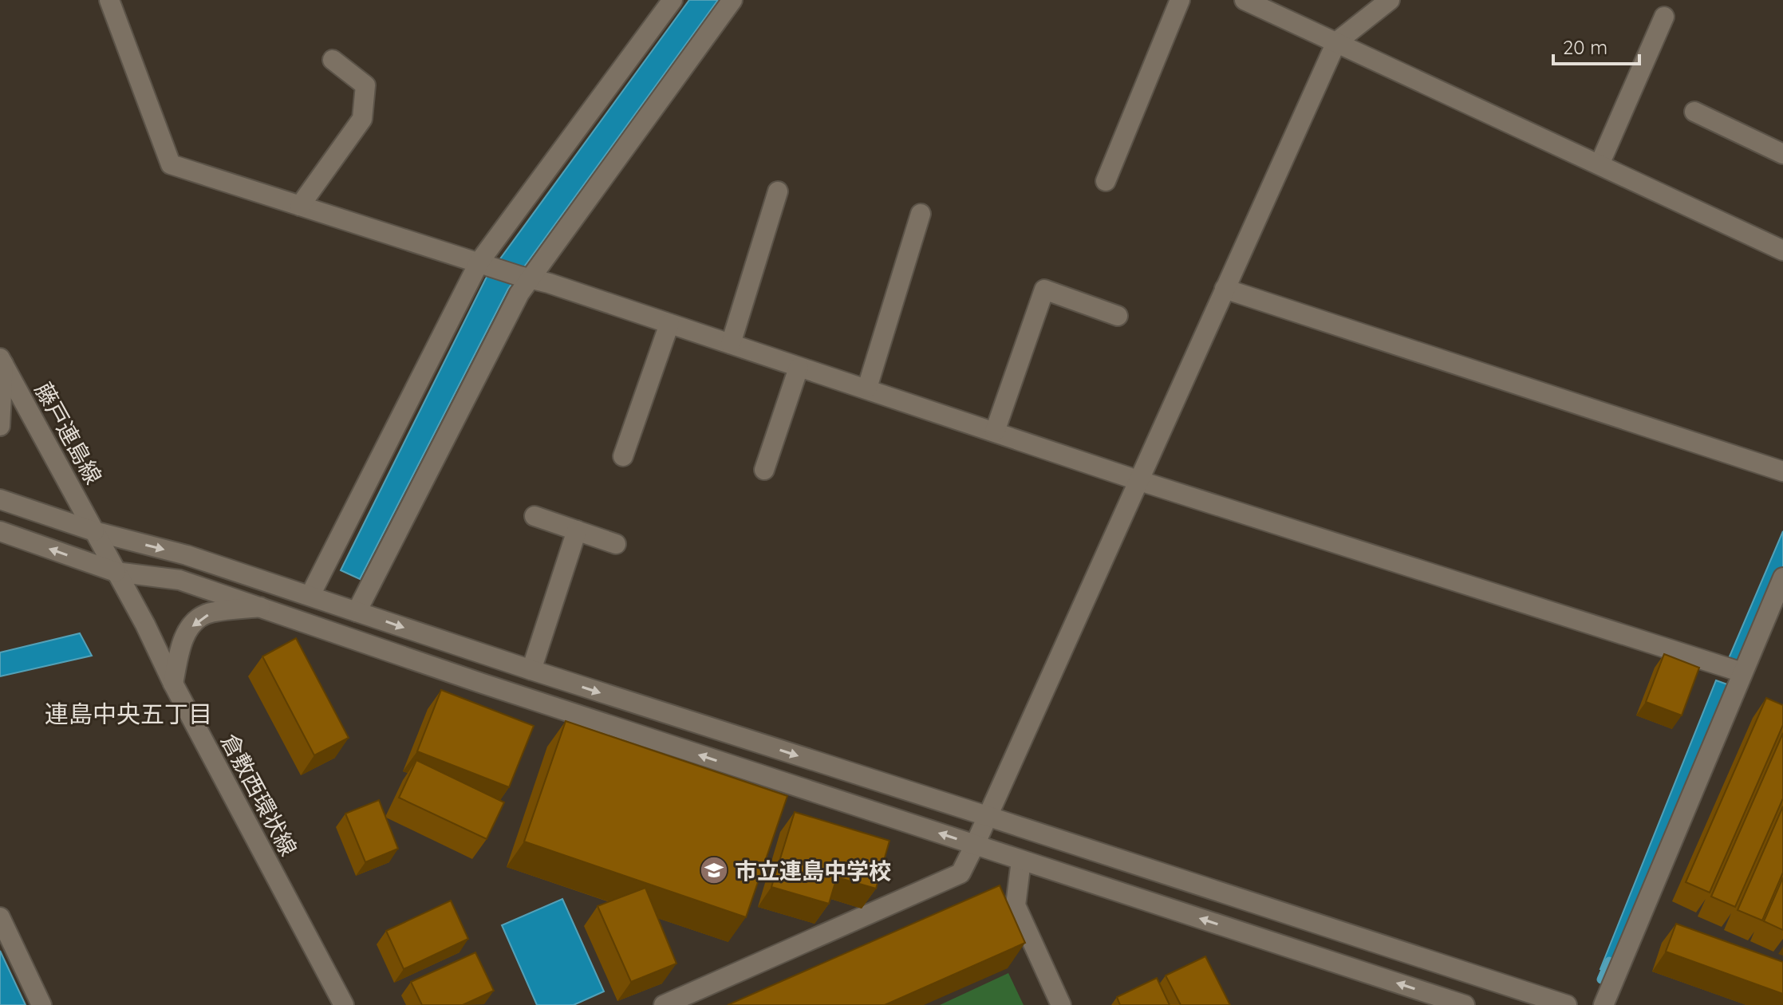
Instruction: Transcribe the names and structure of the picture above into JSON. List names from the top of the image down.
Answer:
{
  "streets": {
    "street": ["藤戸連島線", "倉敷西環状線"]
  },
  "crossings": [
    ["藤戸連島線", "倉敷西環状線"]
  ],
  "districts": ["連島中央五丁目"],
  "places": {
    "school or university": ["市立連島中学校"]
  },
  "scale_bar": "20 m"
}
